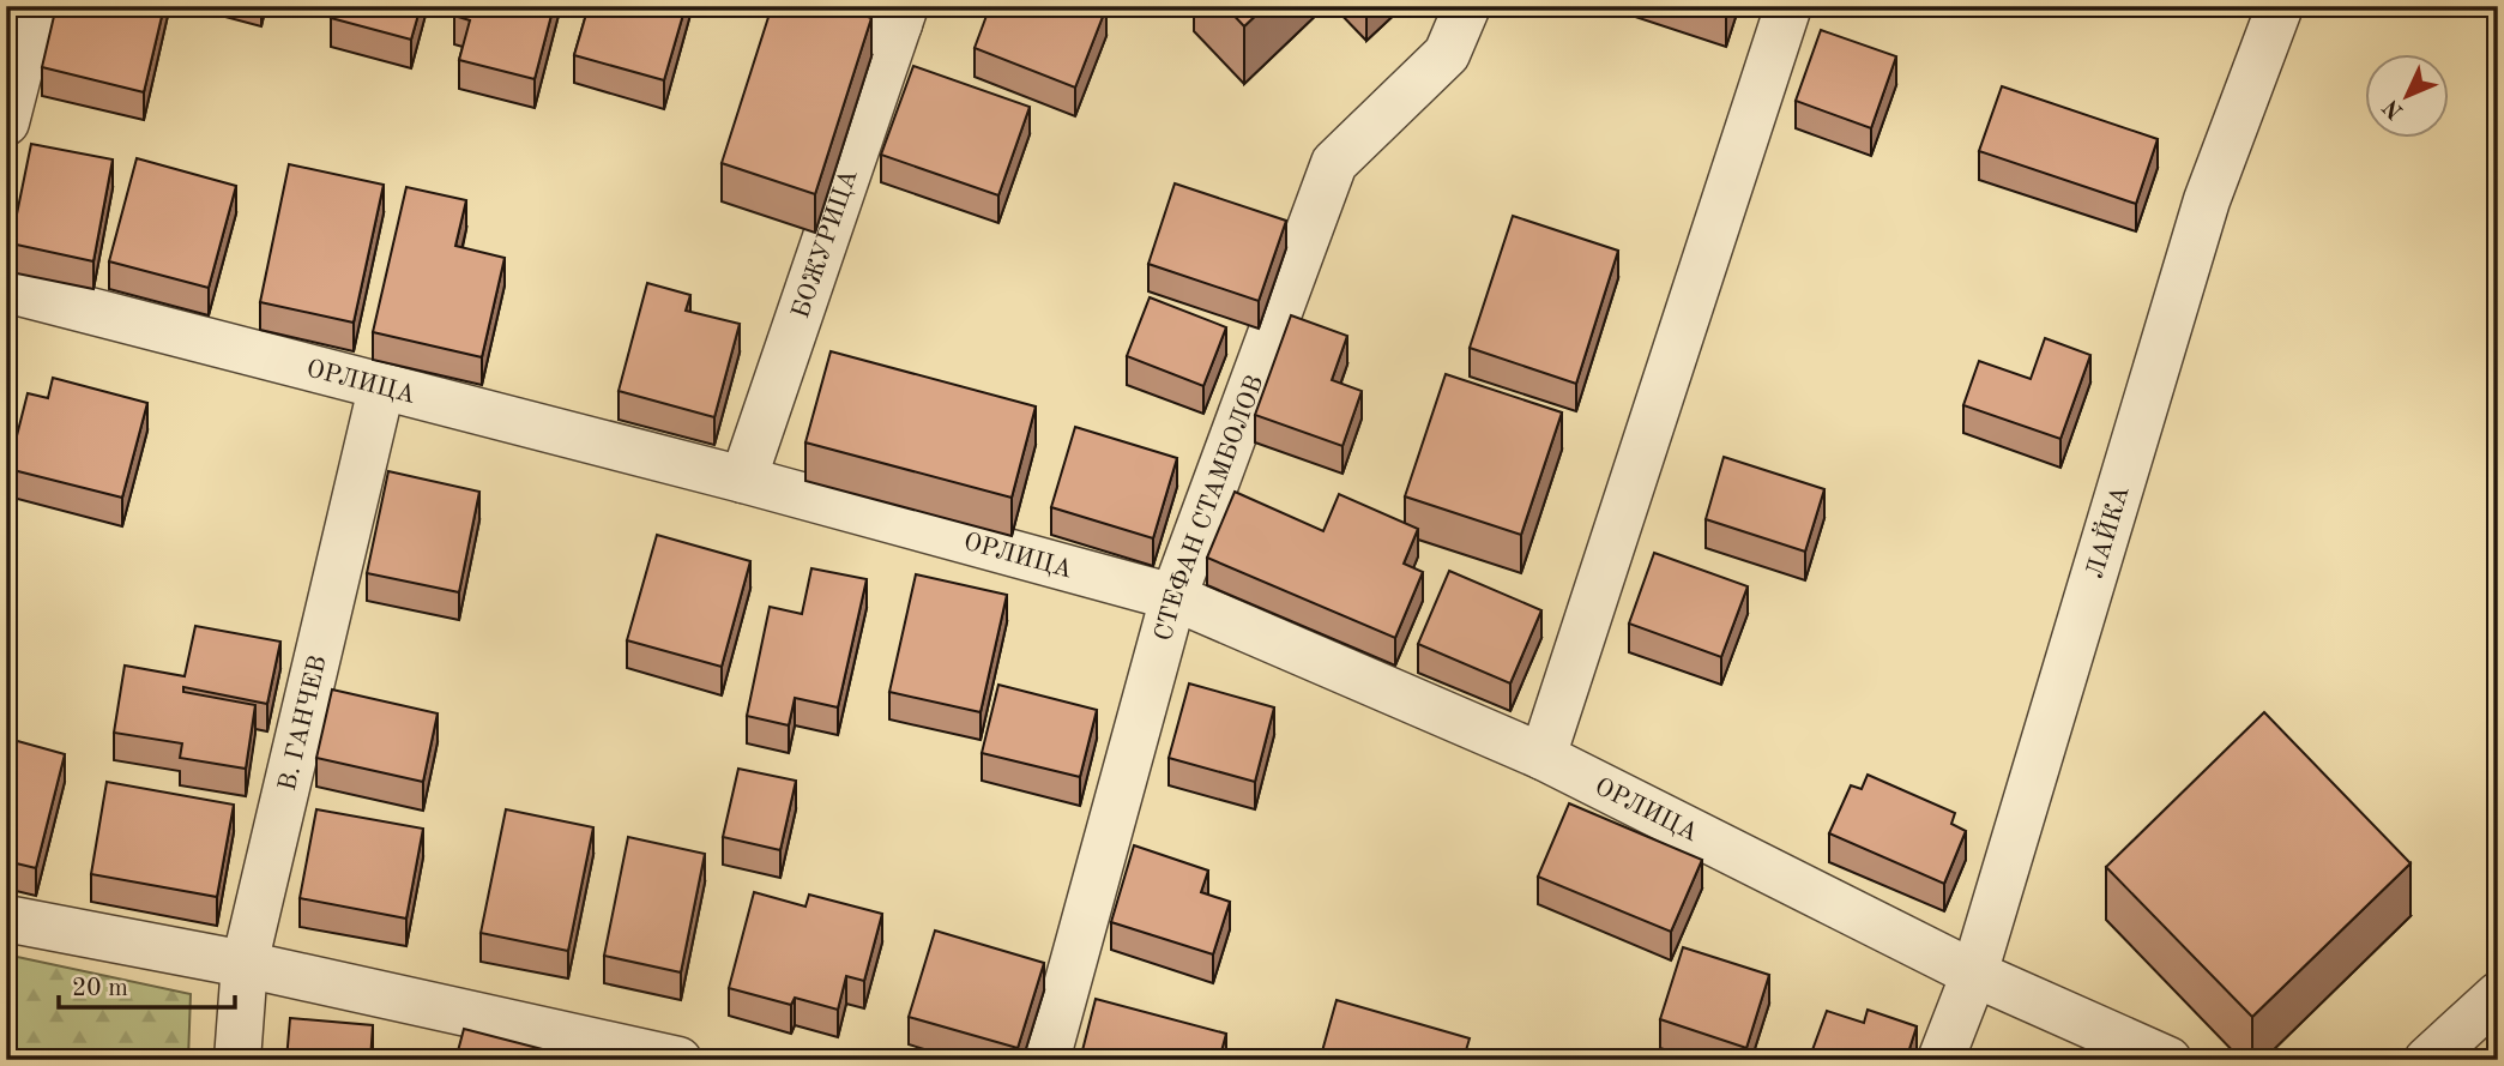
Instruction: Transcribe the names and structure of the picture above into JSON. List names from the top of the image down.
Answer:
{
  "streets": {
    "street": [
      "БОЖУРИЦА",
      "ОРЛИЦА",
      "СТЕФАН СТАМБОЛОВ",
      "ЛАЙКА",
      "В. ГАНЧЕВ"
    ]
  },
  "crossings": [
    ["БОЖУРИЦА", "ОРЛИЦА"],
    ["ОРЛИЦА", "СТЕФАН СТАМБОЛОВ"],
    ["ОРЛИЦА", "ЛАЙКА"],
    ["ОРЛИЦА", "В. ГАНЧЕВ"]
  ],
  "scale_bar": "20 m",
  "north": "bottom left"
}
